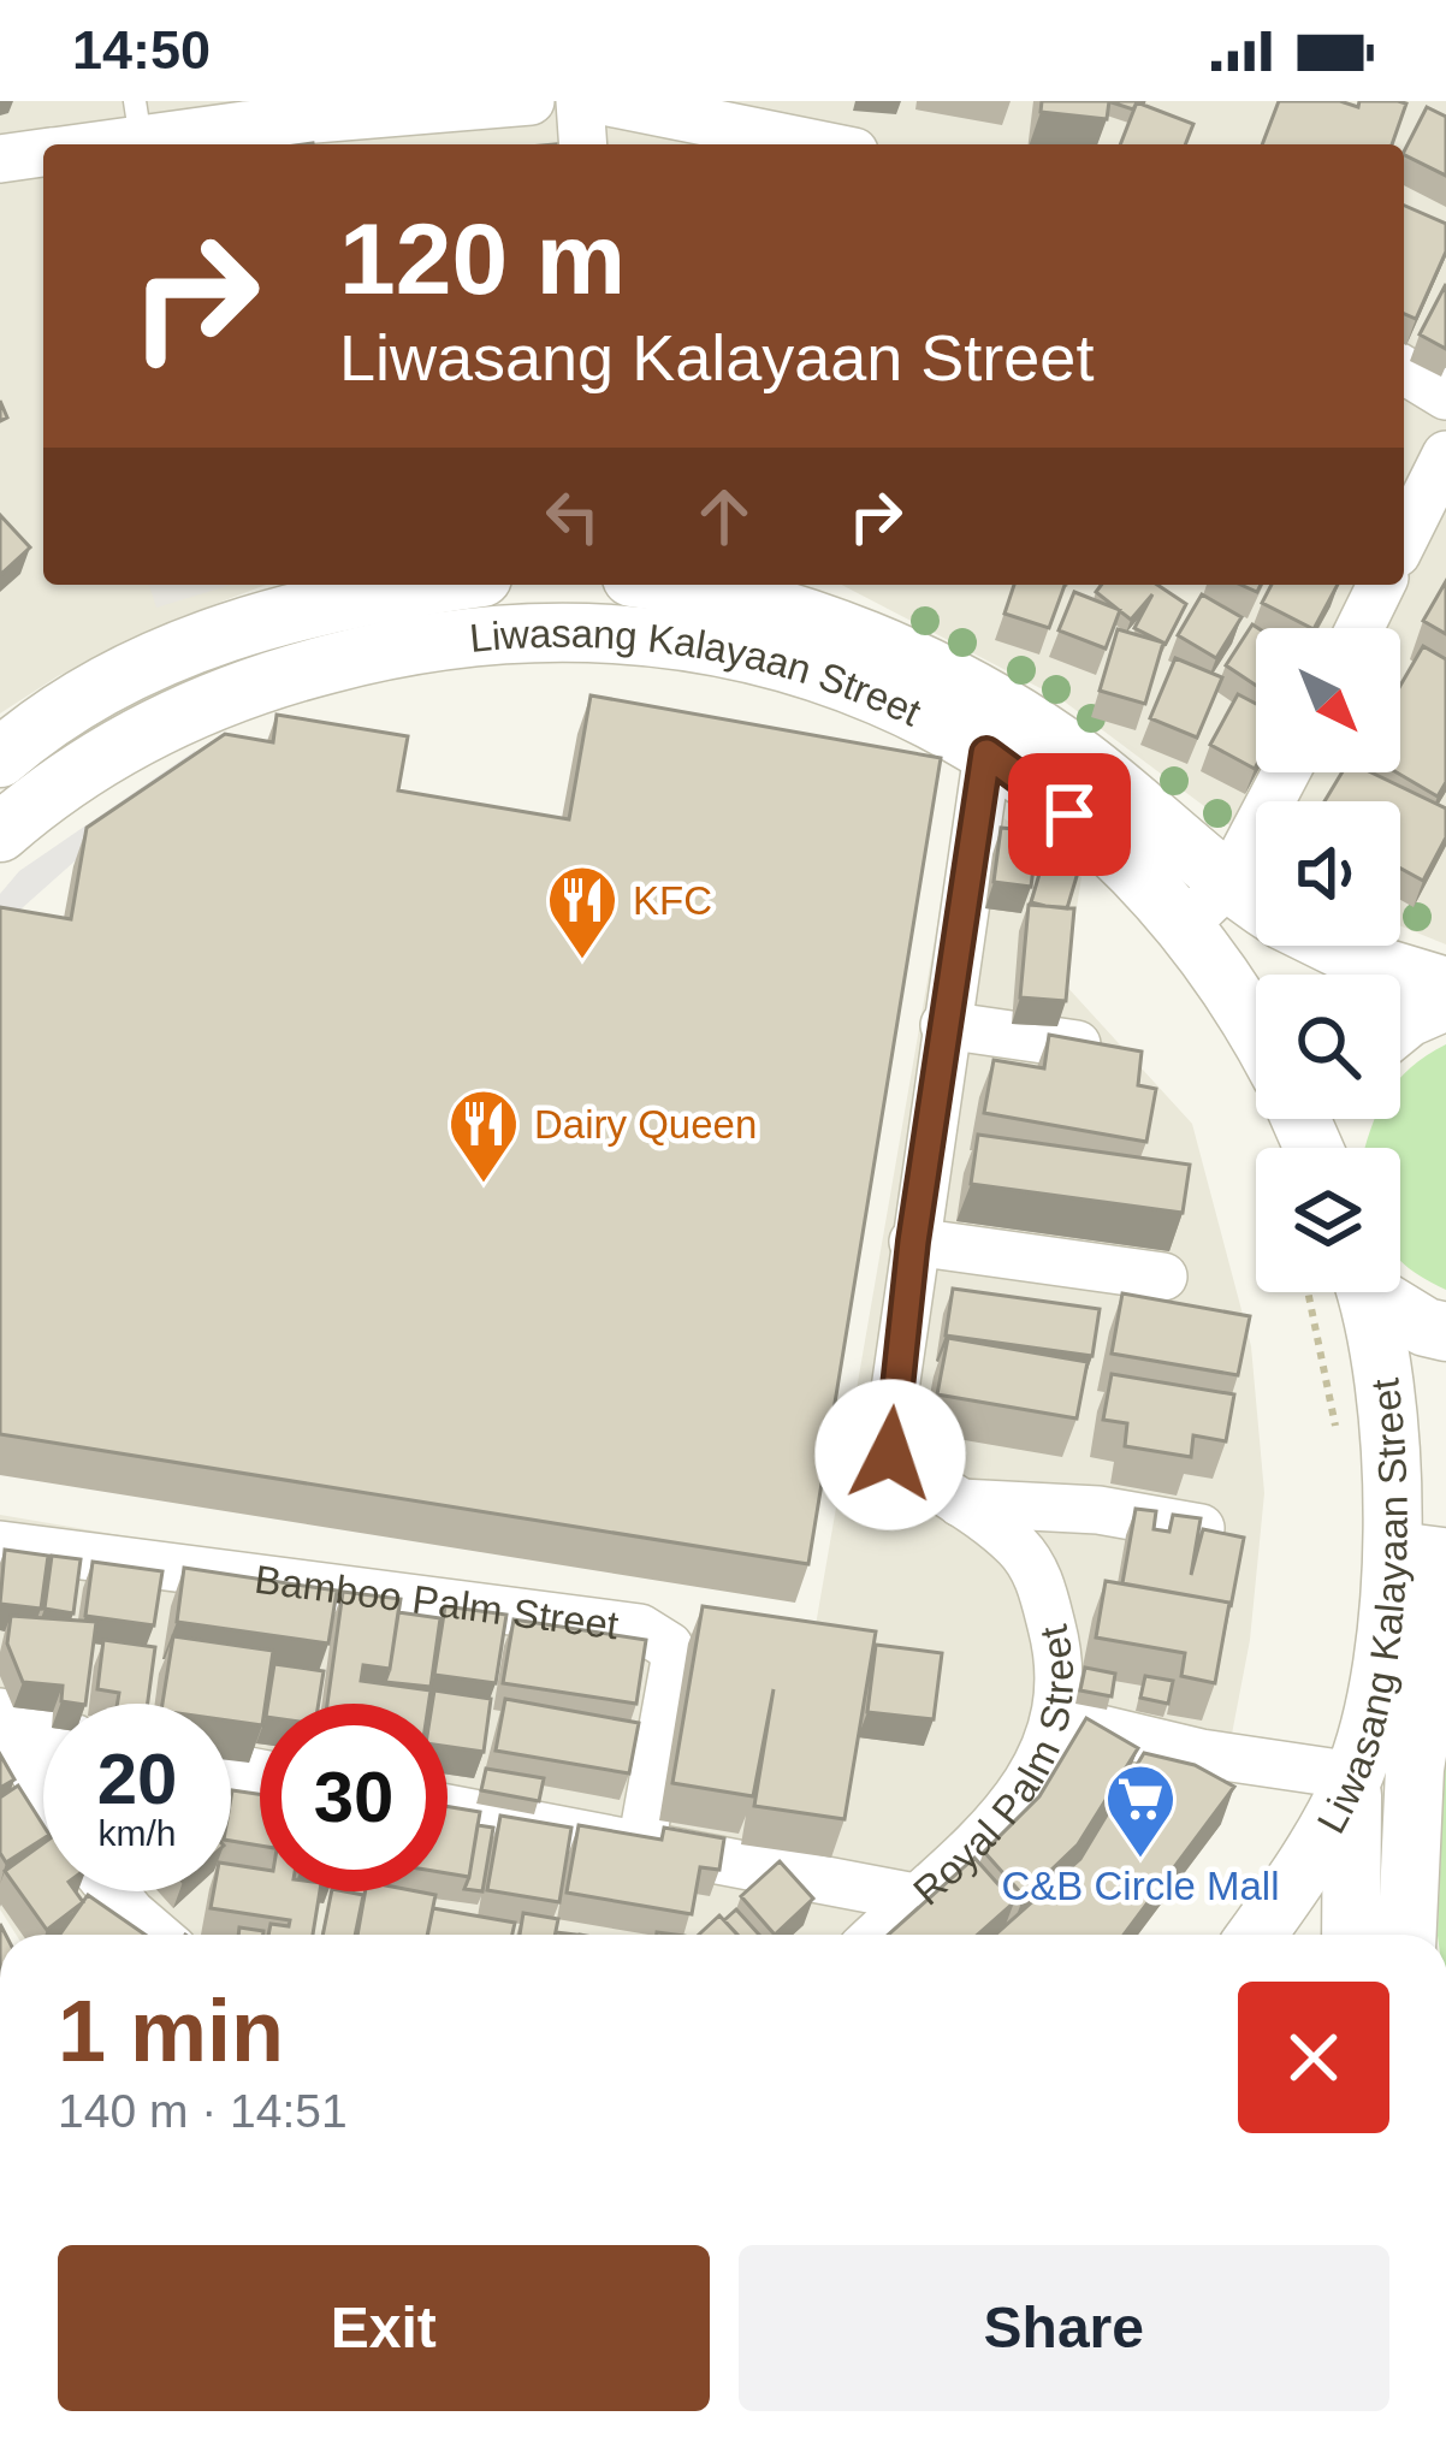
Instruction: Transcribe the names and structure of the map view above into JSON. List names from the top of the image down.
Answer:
{
  "streets": {
    "street": ["Liwasang Kalayaan Street", "Bamboo Palm Street", "Royal Palm Street"]
  },
  "places": {
    "restaurant": ["KFC", "Dairy Queen"],
    "supermarket": ["C&B Circle Mall"]
  },
  "north": "bottom right",
  "page": {
    "status": "14:50",
    "turn": ["120 m", "Liwasang Kalayaan Street"],
    "speed": "20 km/h",
    "limit": "30",
    "heading": ["1 min", "140 m · 14:51"],
    "buttons": ["Exit", "Share"]
  }
}
